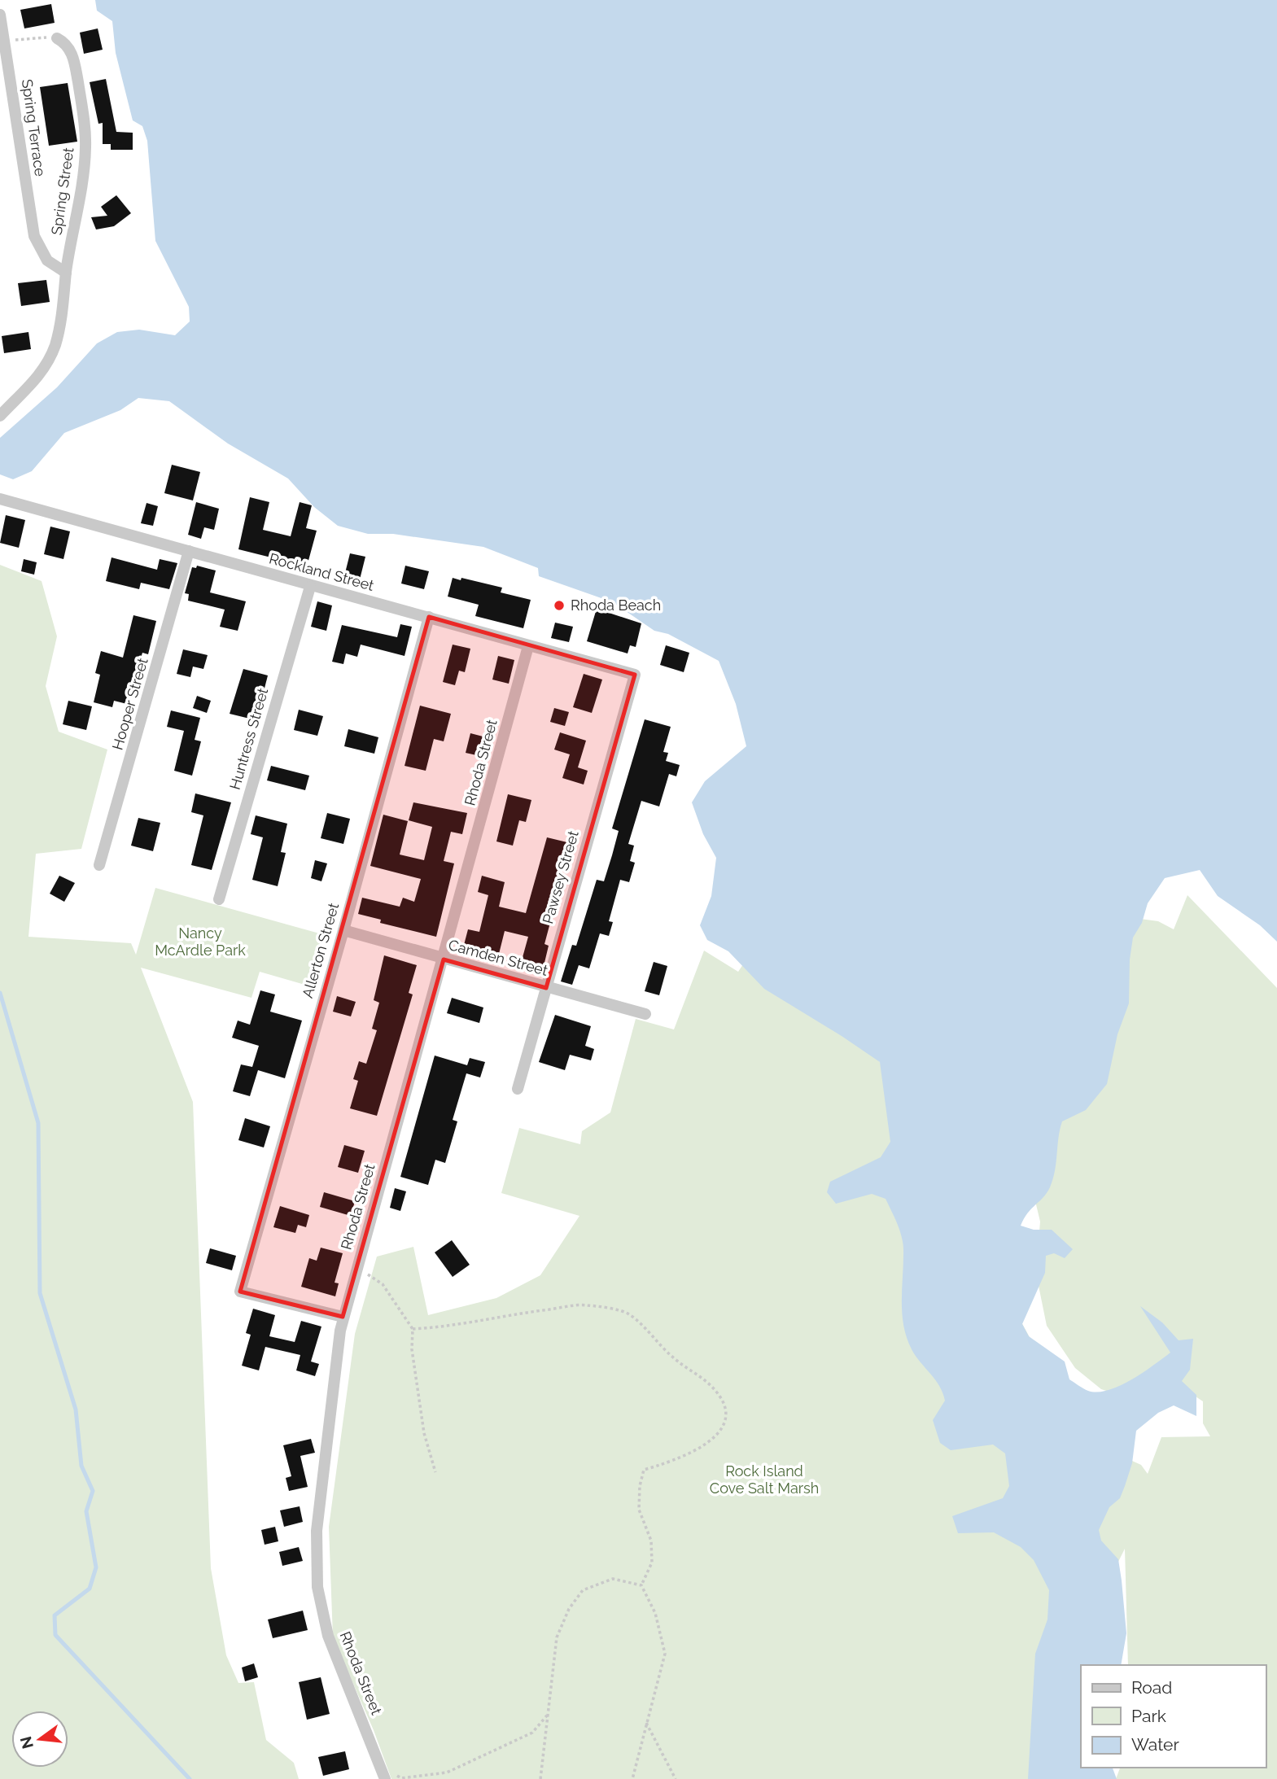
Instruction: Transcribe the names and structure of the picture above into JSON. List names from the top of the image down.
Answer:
{
  "streets": {
    "street": [
      "Spring Terrace",
      "Spring Street",
      "Rockland Street",
      "Hooper Street",
      "Huntress Street",
      "Rhoda Street",
      "Pawsey Street",
      "Allerton Street",
      "Camden Street"
    ]
  },
  "crossings": [
    ["Spring Terrace", "Spring Street"],
    ["Rockland Street", "Hooper Street"],
    ["Rockland Street", "Huntress Street"],
    ["Rockland Street", "Rhoda Street"],
    ["Rockland Street", "Pawsey Street"],
    ["Rockland Street", "Allerton Street"],
    ["Rhoda Street", "Allerton Street"],
    ["Rhoda Street", "Camden Street"],
    ["Pawsey Street", "Camden Street"],
    ["Allerton Street", "Camden Street"]
  ],
  "parks": ["Nancy McArdle Park", "Rock Island Cove Salt Marsh"],
  "places": ["Rhoda Beach"],
  "legend": ["Road", "Park", "Water"],
  "north": "left"
}
